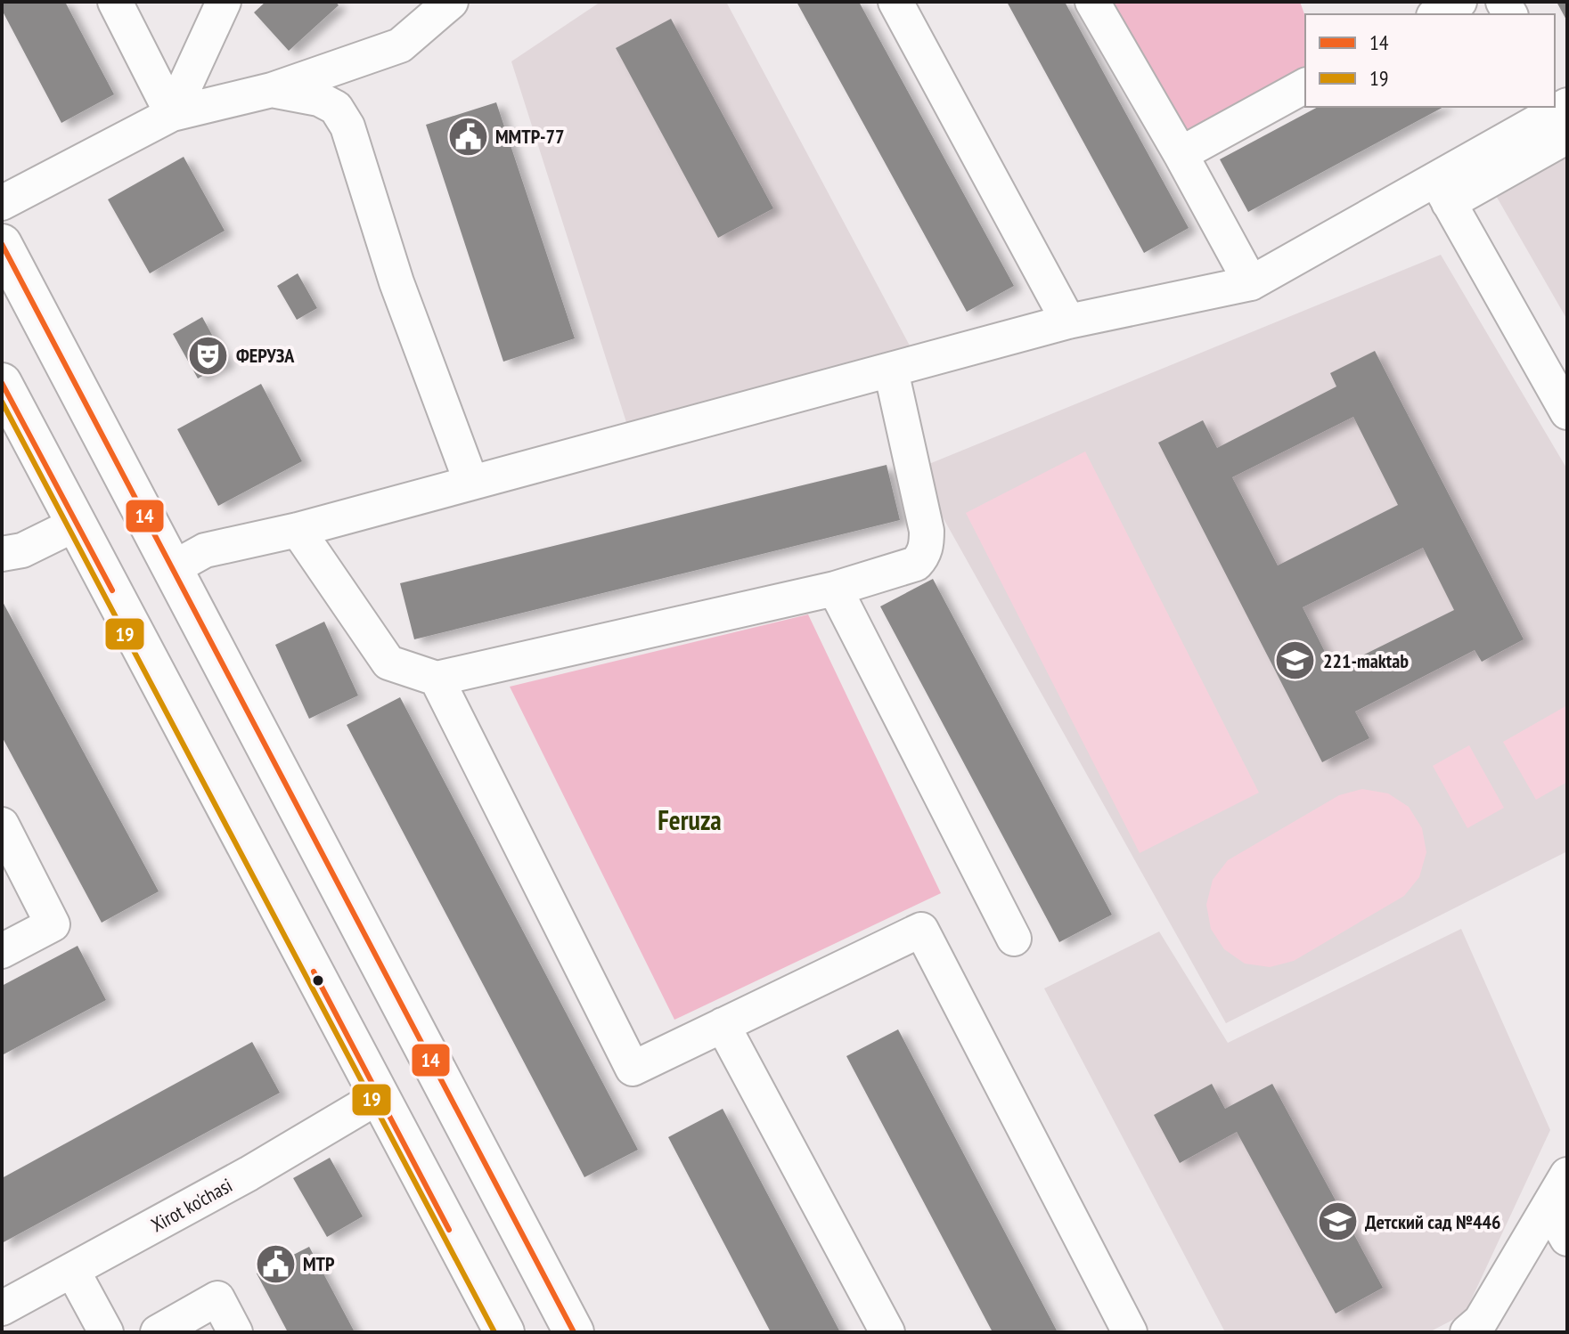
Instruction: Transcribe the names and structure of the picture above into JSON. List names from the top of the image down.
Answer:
{
  "streets": {
    "street": ["Xirot ko'chasi"]
  },
  "districts": ["Feruza"],
  "places": {
    "public building": ["MMTP-77", "MTP"],
    "theatre": ["ФЕРУЗА"],
    "school or university": ["221-maktab", "Детский сад №446"]
  },
  "lines": ["transit line 14", "transit line 19"],
  "legend": ["14", "19"]
}
